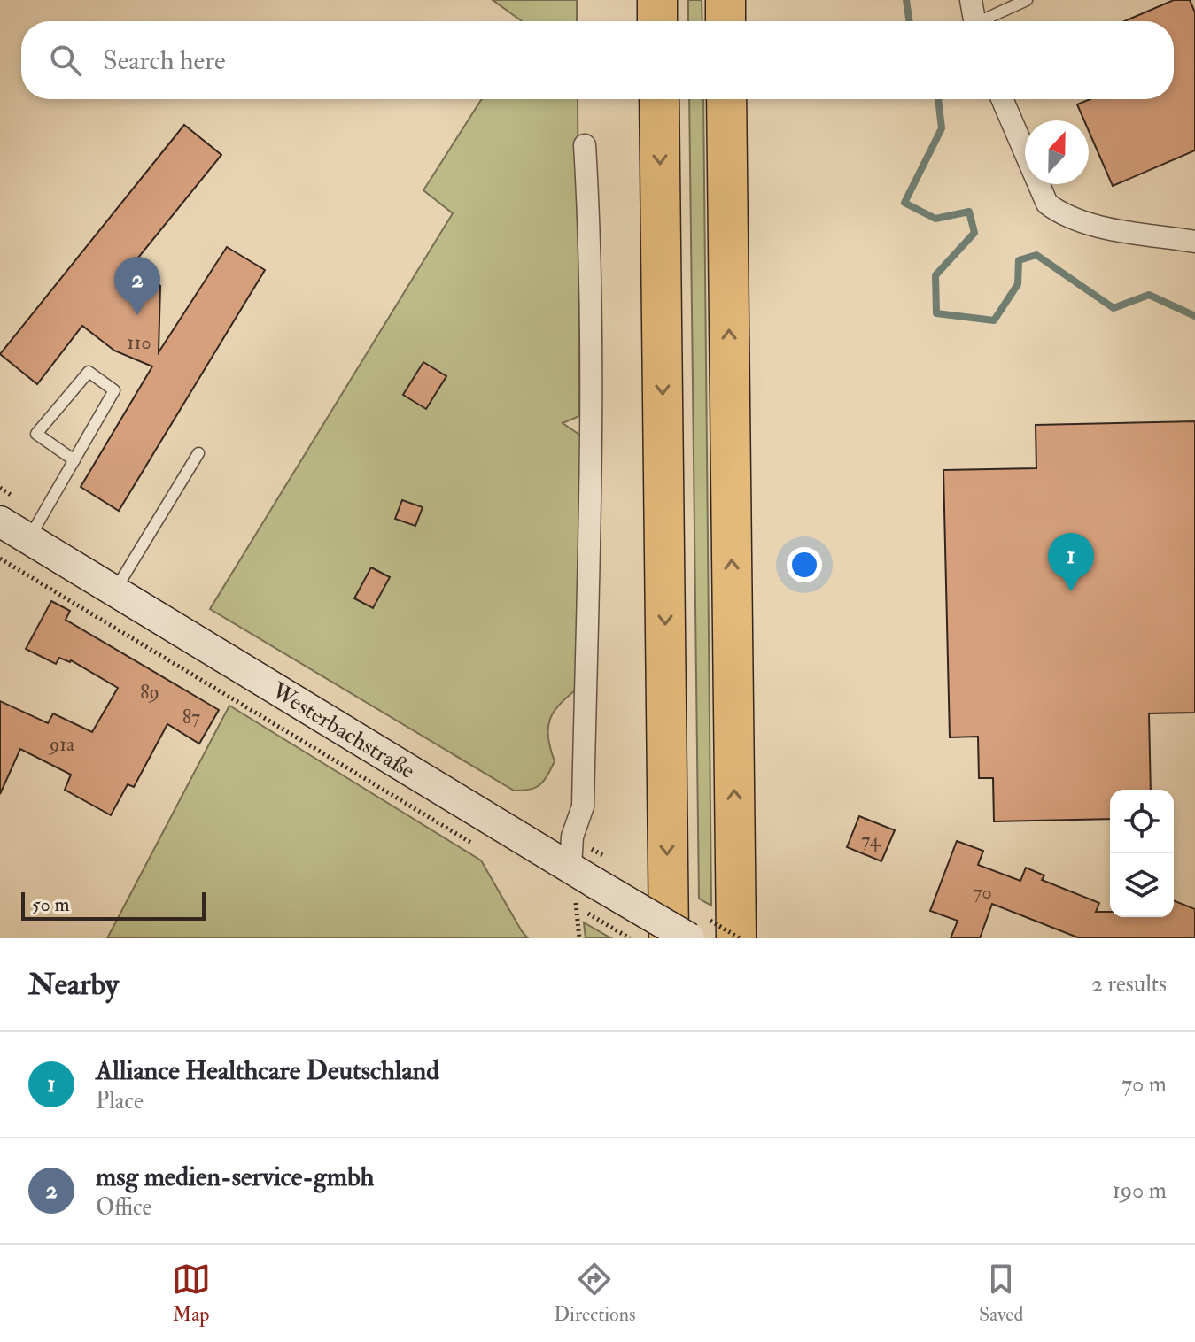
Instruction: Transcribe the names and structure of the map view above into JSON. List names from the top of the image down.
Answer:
{
  "streets": {
    "main road": ["Westerbachstraße"]
  },
  "house_numbers": [
    "110",
    "89",
    "87",
    "91a",
    "74",
    "70"
  ],
  "scale_bar": "50 m",
  "north": "top",
  "page": {
    "search": "Search here",
    "pins": ["2", "1"],
    "scale": "50 m",
    "heading": ["Nearby", "2 results"],
    "list": [
      {
        "mark": "1",
        "name": "Alliance Healthcare Deutschland",
        "note": "Place",
        "value": "70 m"
      },
      {
        "mark": "2",
        "name": "msg medien-service-gmbh",
        "note": "Office",
        "value": "190 m"
      }
    ],
    "nav": ["Map", "Directions", "Saved"]
  }
}
